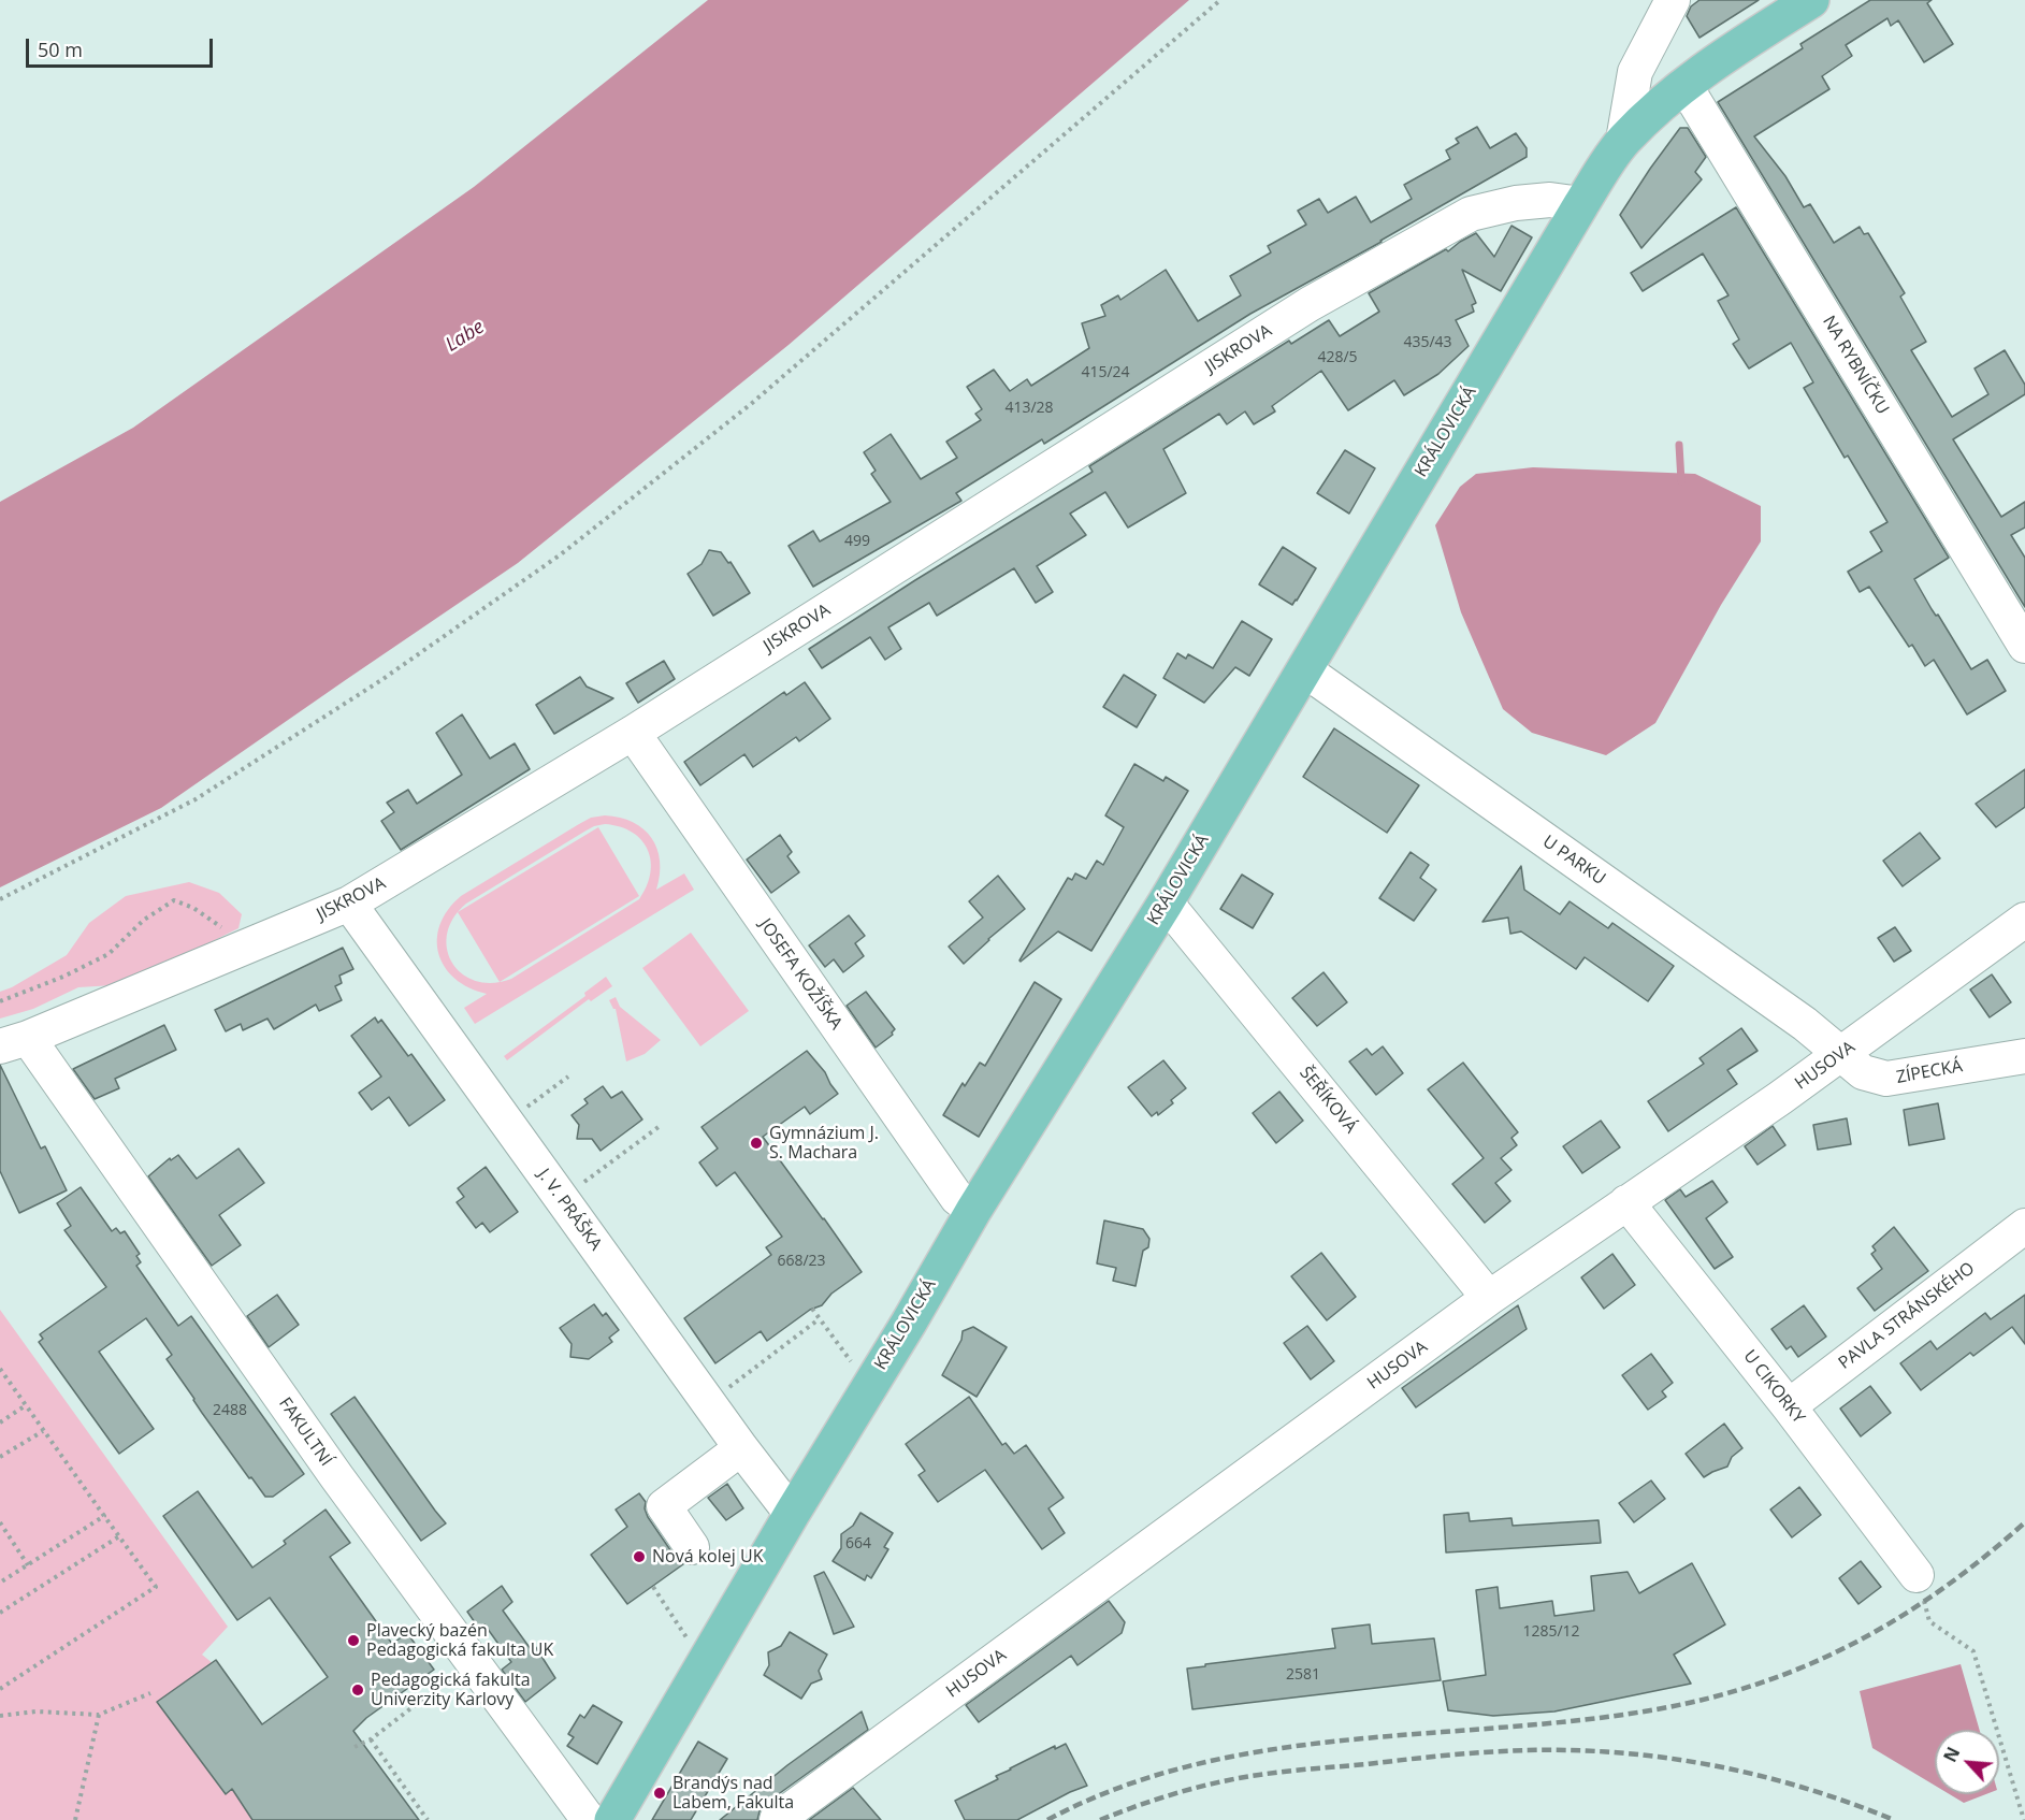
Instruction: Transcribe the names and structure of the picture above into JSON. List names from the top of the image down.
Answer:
{
  "streets": {
    "main road": ["KRÁLOVICKÁ"],
    "street": [
      "JISKROVA",
      "NA RYBNÍČKU",
      "U PARKU",
      "JOSEFA KOŽÍŠKA",
      "HUSOVA",
      "ZÍPECKÁ",
      "ŠEŘÍKOVÁ",
      "J. V. PRÁŠKA",
      "PAVLA STRÁNSKÉHO",
      "U CIKORKY",
      "FAKULTNÍ"
    ]
  },
  "crossings": [
    ["JISKROVA", "KRÁLOVICKÁ"],
    ["JISKROVA", "JOSEFA KOŽÍŠKA"],
    ["JISKROVA", "J. V. PRÁŠKA"],
    ["JISKROVA", "FAKULTNÍ"],
    ["NA RYBNÍČKU", "KRÁLOVICKÁ"],
    ["KRÁLOVICKÁ", "U PARKU"],
    ["KRÁLOVICKÁ", "JOSEFA KOŽÍŠKA"],
    ["KRÁLOVICKÁ", "ŠEŘÍKOVÁ"],
    ["KRÁLOVICKÁ", "J. V. PRÁŠKA"],
    ["U PARKU", "HUSOVA"],
    ["U PARKU", "ZÍPECKÁ"],
    ["HUSOVA", "ZÍPECKÁ"],
    ["HUSOVA", "ŠEŘÍKOVÁ"],
    ["HUSOVA", "U CIKORKY"],
    ["PAVLA STRÁNSKÉHO", "U CIKORKY"]
  ],
  "water": ["Labe"],
  "places": [
    "Gymnázium J. S. Machara",
    "Nová kolej UK",
    "Plavecký bazén Pedagogická fakulta UK",
    "Pedagogická fakulta Univerzity Karlovy",
    "Brandýs nad Labem, Fakulta"
  ],
  "house_numbers": [
    "435/43",
    "428/5",
    "415/24",
    "413/28",
    "499",
    "668/23",
    "2488",
    "664",
    "1285/12",
    "2581"
  ],
  "scale_bar": "50 m",
  "north": "top left"
}
